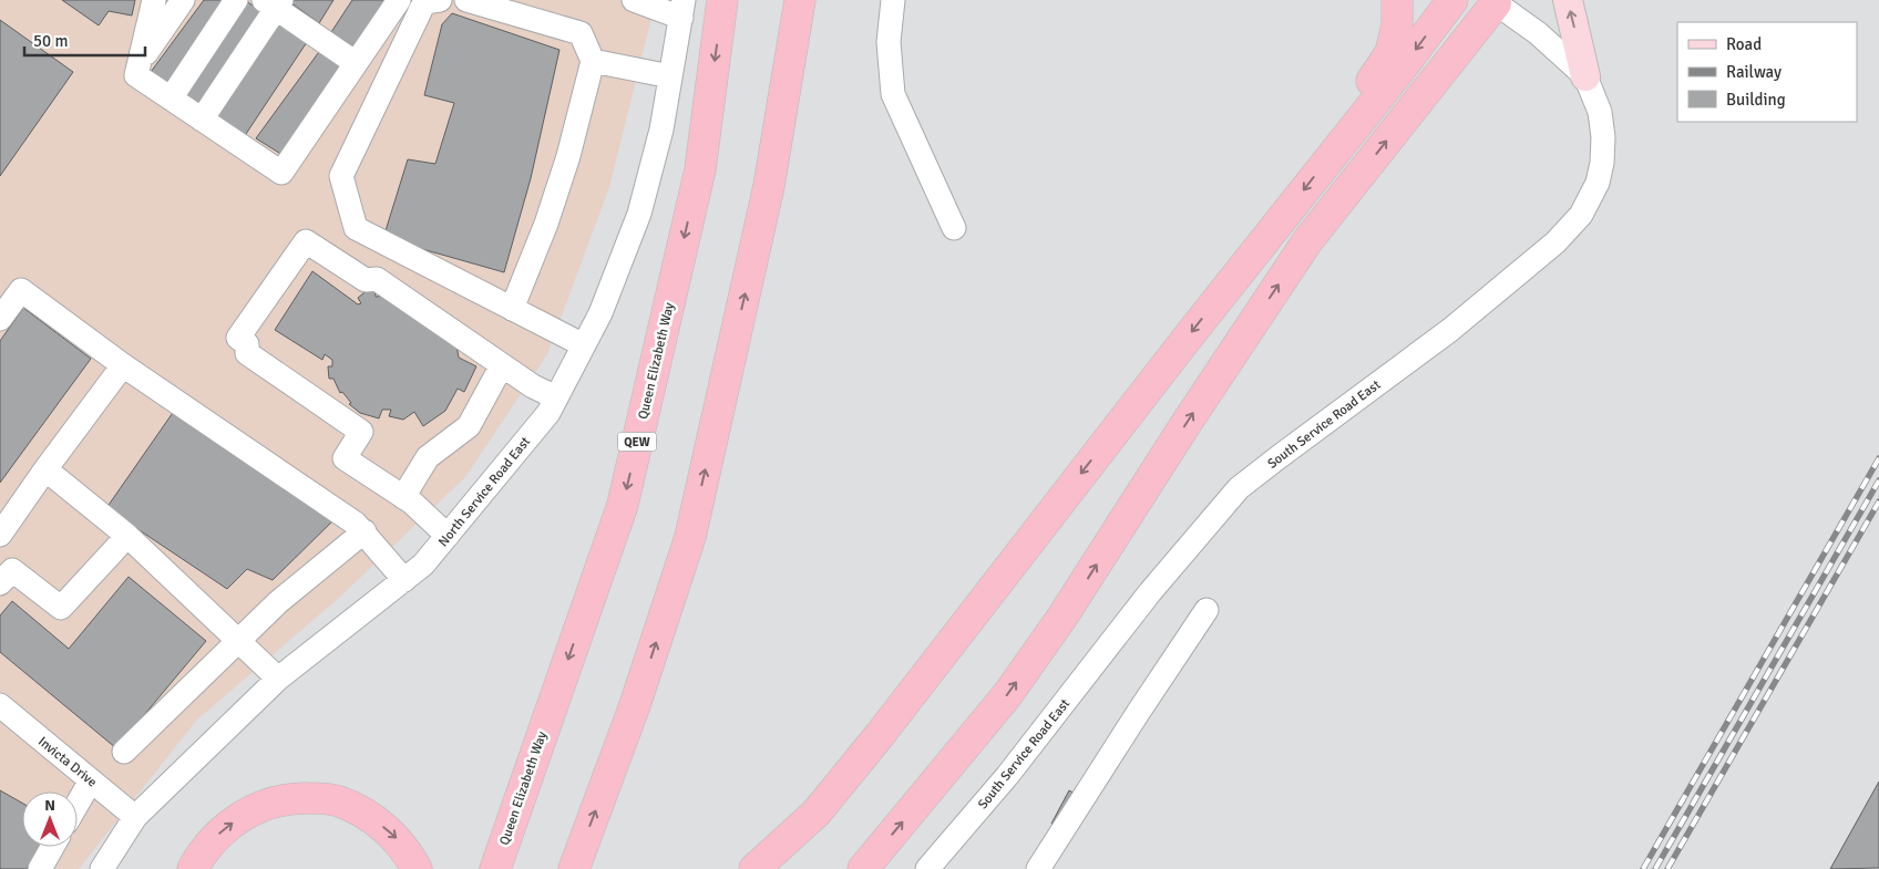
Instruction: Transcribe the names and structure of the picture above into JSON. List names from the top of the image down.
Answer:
{
  "streets": {
    "highway": ["Queen Elizabeth Way", "QEW"],
    "street": ["South Service Road East", "North Service Road East", "Invicta Drive"]
  },
  "crossings": [
    ["North Service Road East", "Invicta Drive"]
  ],
  "legend": ["Road", "Railway", "Building"],
  "scale_bar": "50 m",
  "north": "top"
}
